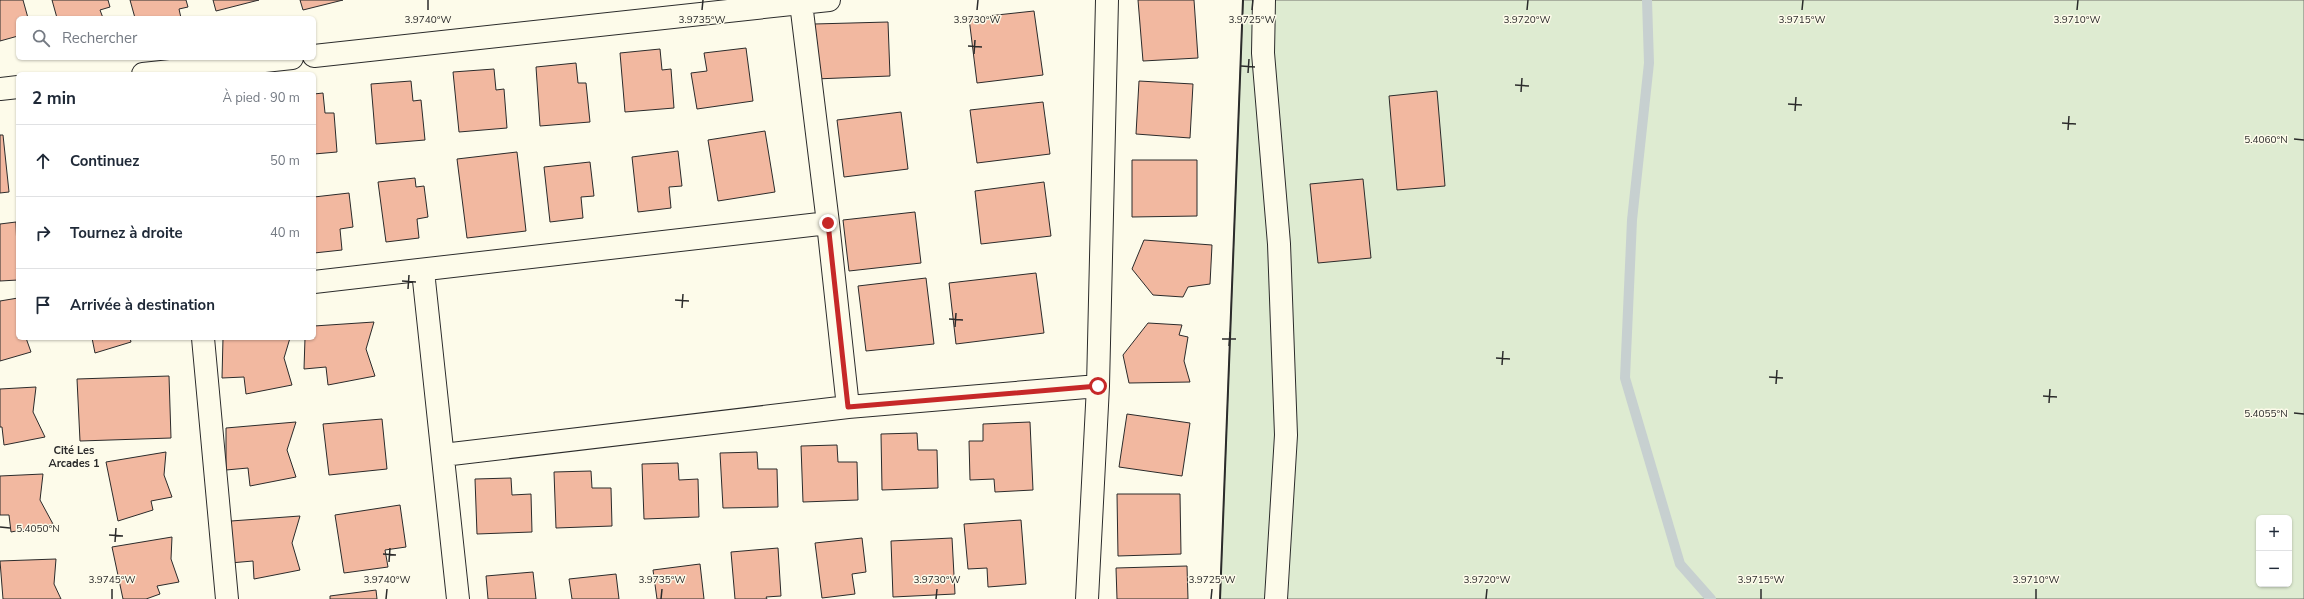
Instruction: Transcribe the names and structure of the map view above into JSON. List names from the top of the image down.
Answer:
{
  "districts": ["Cité Les Arcades 1"],
  "page": {
    "search": "Rechercher",
    "heading": ["2 min", "À pied · 90 m"],
    "list": [
      ["Continuez", "50 m"],
      ["Tournez à droite", "40 m"],
      "Arrivée à destination"
    ],
    "map_buttons": ["+", "−"]
  },
  "coordinates": [
    "3.9740°W",
    "3.9735°W",
    "3.9730°W",
    "3.9725°W",
    "3.9720°W",
    "3.9715°W",
    "3.9710°W",
    "5.4060°N",
    "5.4055°N",
    "5.4050°N",
    "3.9745°W"
  ]
}
